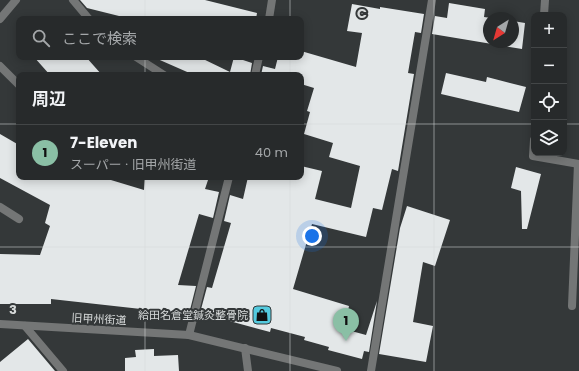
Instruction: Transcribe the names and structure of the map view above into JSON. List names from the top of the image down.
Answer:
{
  "streets": {
    "street": ["旧甲州街道"]
  },
  "places": {
    "shop": ["給田名倉堂鍼灸整骨院"]
  },
  "north": "bottom left",
  "page": {
    "map_buttons": ["+", "−"],
    "search": "ここで検索",
    "heading": "周辺",
    "list": [
      {
        "mark": "1",
        "name": "7-Eleven",
        "note": "スーパー · 旧甲州街道",
        "value": "40 m"
      }
    ],
    "pins": "1"
  },
  "grid": {
    "columns": ["C"],
    "rows": ["3"]
  }
}
